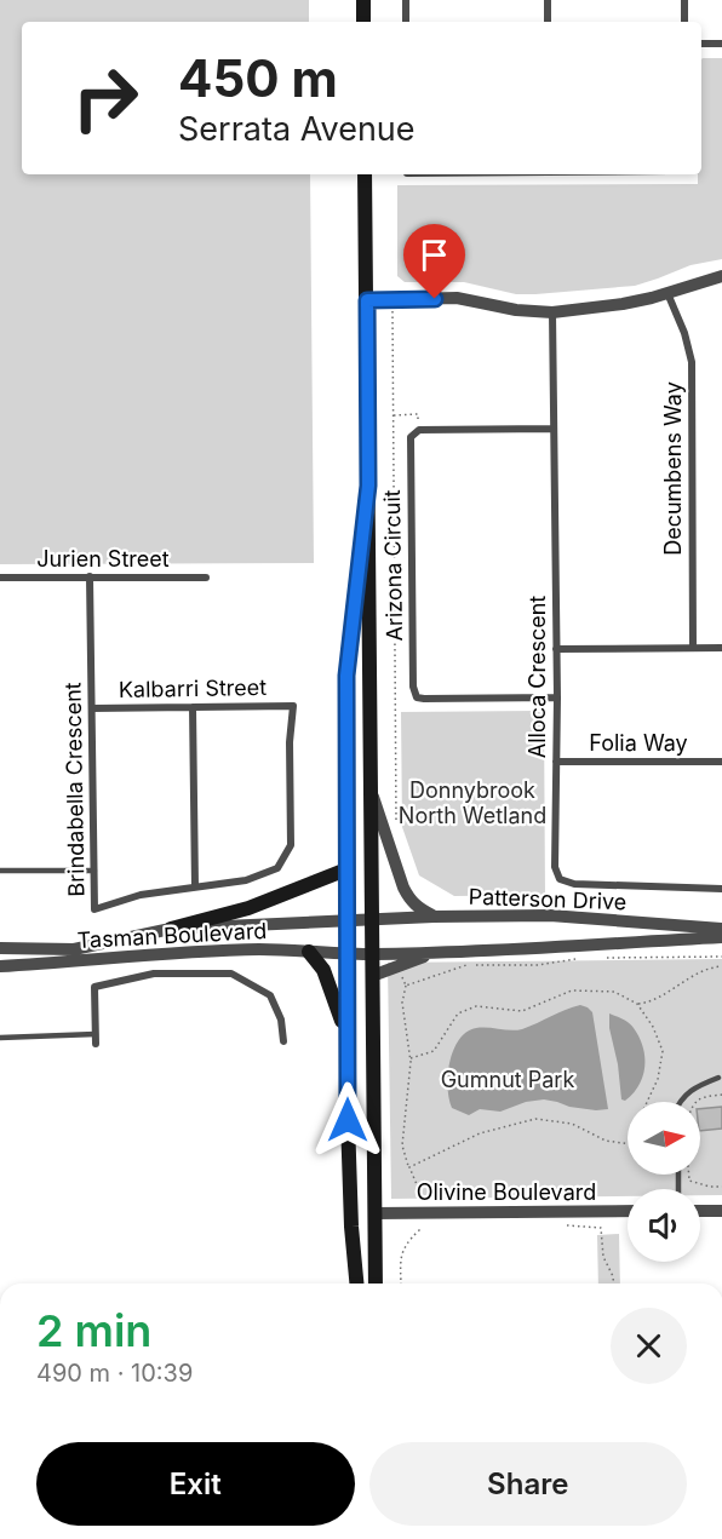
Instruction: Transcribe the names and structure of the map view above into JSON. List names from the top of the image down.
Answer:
{
  "streets": {
    "street": [
      "Decumbens Way",
      "Jurien Street",
      "Arizona Circuit",
      "Alloca Crescent",
      "Kalbarri Street",
      "Folia Way",
      "Brindabella Crescent",
      "Patterson Drive",
      "Tasman Boulevard",
      "Olivine Boulevard"
    ]
  },
  "crossings": [
    ["Jurien Street", "Brindabella Crescent"],
    ["Arizona Circuit", "Alloca Crescent"],
    ["Alloca Crescent", "Folia Way"],
    ["Kalbarri Street", "Brindabella Crescent"],
    ["Patterson Drive", "Tasman Boulevard"]
  ],
  "parks": ["Donnybrook North Wetland", "Gumnut Park"],
  "north": "right",
  "page": {
    "turn": ["450 m", "Serrata Avenue"],
    "heading": ["2 min", "490 m · 10:39"],
    "buttons": ["Exit", "Share"]
  }
}
